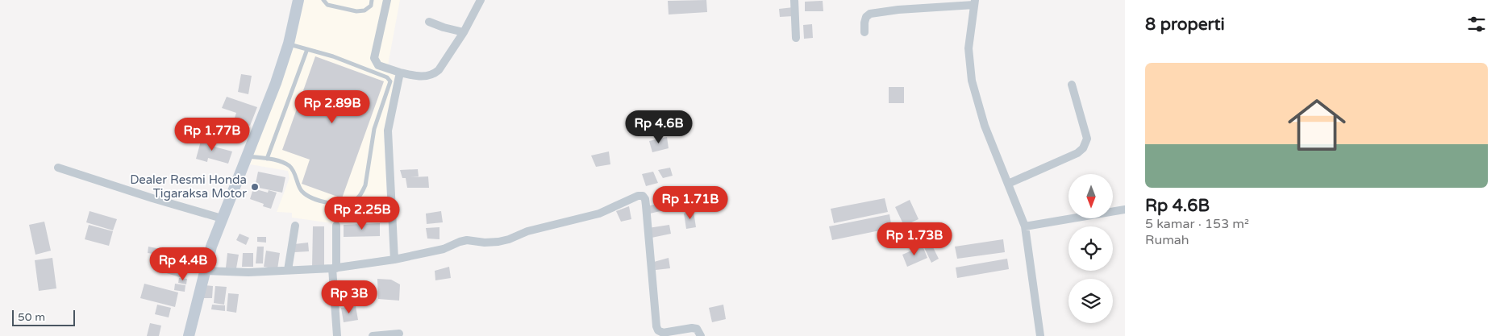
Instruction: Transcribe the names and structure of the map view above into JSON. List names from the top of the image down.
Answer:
{
  "places": ["Dealer Resmi Honda Tigaraksa Motor"],
  "scale_bar": "50 m",
  "north": "bottom",
  "page": {
    "heading": "8 properti",
    "list": [
      {
        "name": "Rp 4.6B",
        "note": "5 kamar · 153 m² · Rumah"
      }
    ],
    "price": [
      "Rp 2.89B",
      "Rp 4.6B",
      "Rp 1.77B",
      "Rp 1.71B",
      "Rp 2.25B",
      "Rp 1.73B",
      "Rp 4.4B",
      "Rp 3B"
    ],
    "scale": "50 m"
  }
}
